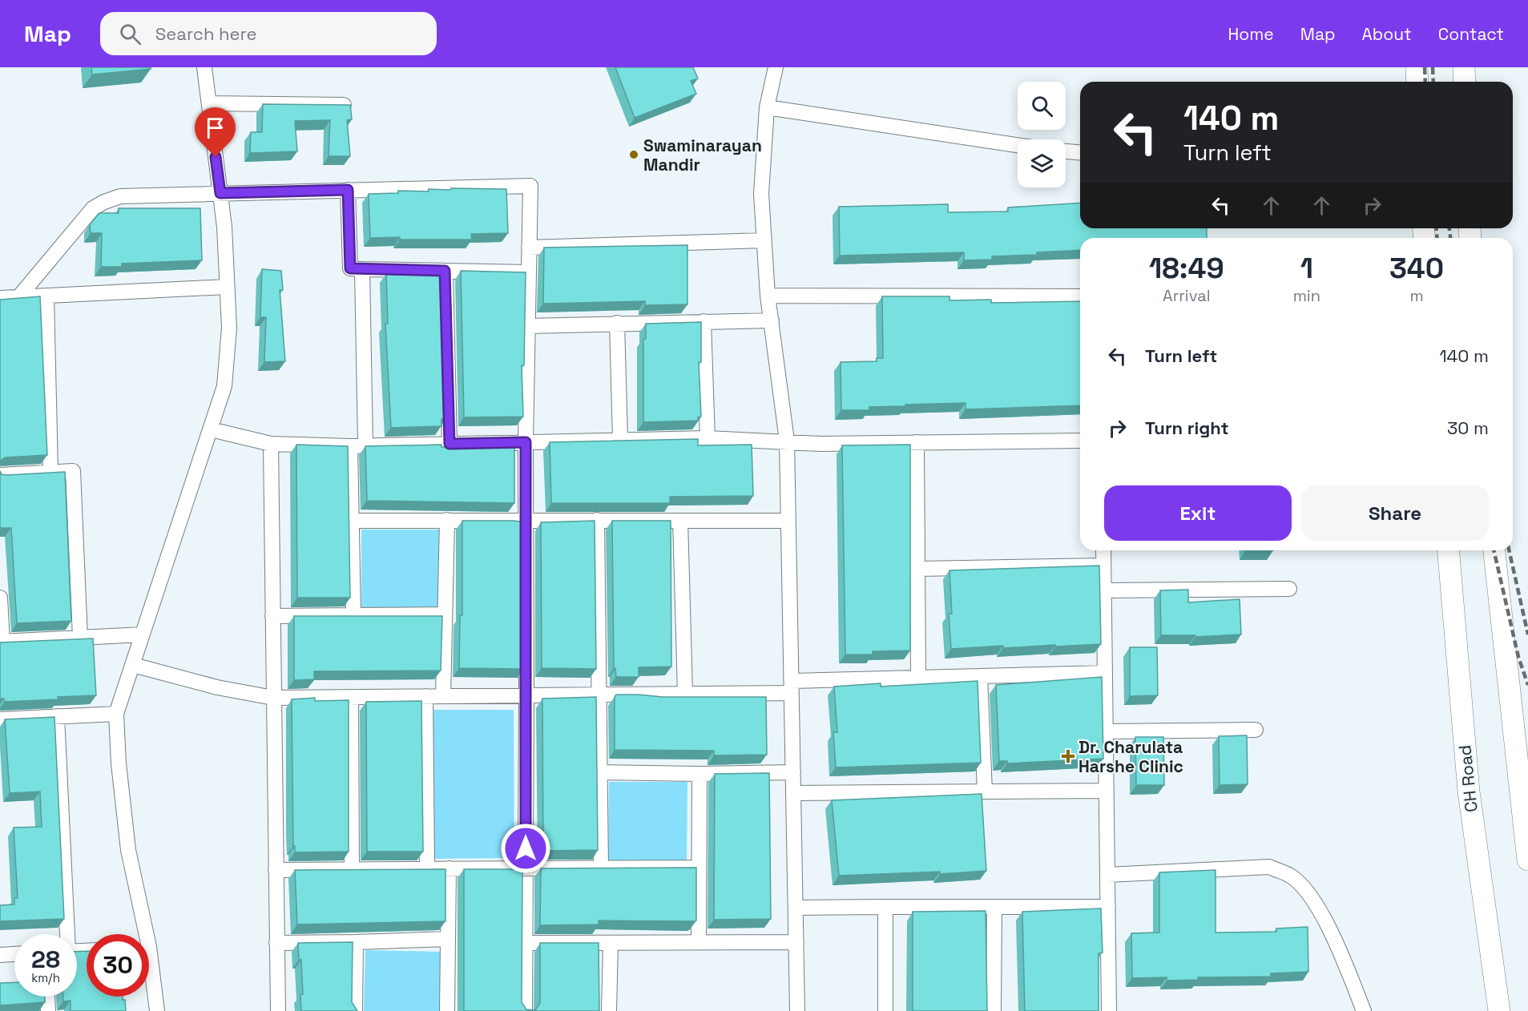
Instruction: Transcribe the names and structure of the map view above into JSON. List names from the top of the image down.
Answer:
{
  "streets": {
    "street": ["CH Road"]
  },
  "places": {
    "other": ["Swaminarayan Mandir"],
    "health": ["Dr. Charulata Harshe Clinic"]
  },
  "page": {
    "header": "Map",
    "search": "Search here",
    "nav": [
      "Home",
      "Map",
      "About",
      "Contact"
    ],
    "turn": ["140 m", "Turn left"],
    "eta": [
      "18:49",
      "Arrival",
      "1",
      "min",
      "340",
      "m"
    ],
    "list": [
      {
        "name": "Turn left",
        "value": "140 m"
      },
      {
        "name": "Turn right",
        "value": "30 m"
      }
    ],
    "buttons": ["Exit", "Share"],
    "speed": "28 km/h",
    "limit": "30"
  }
}
